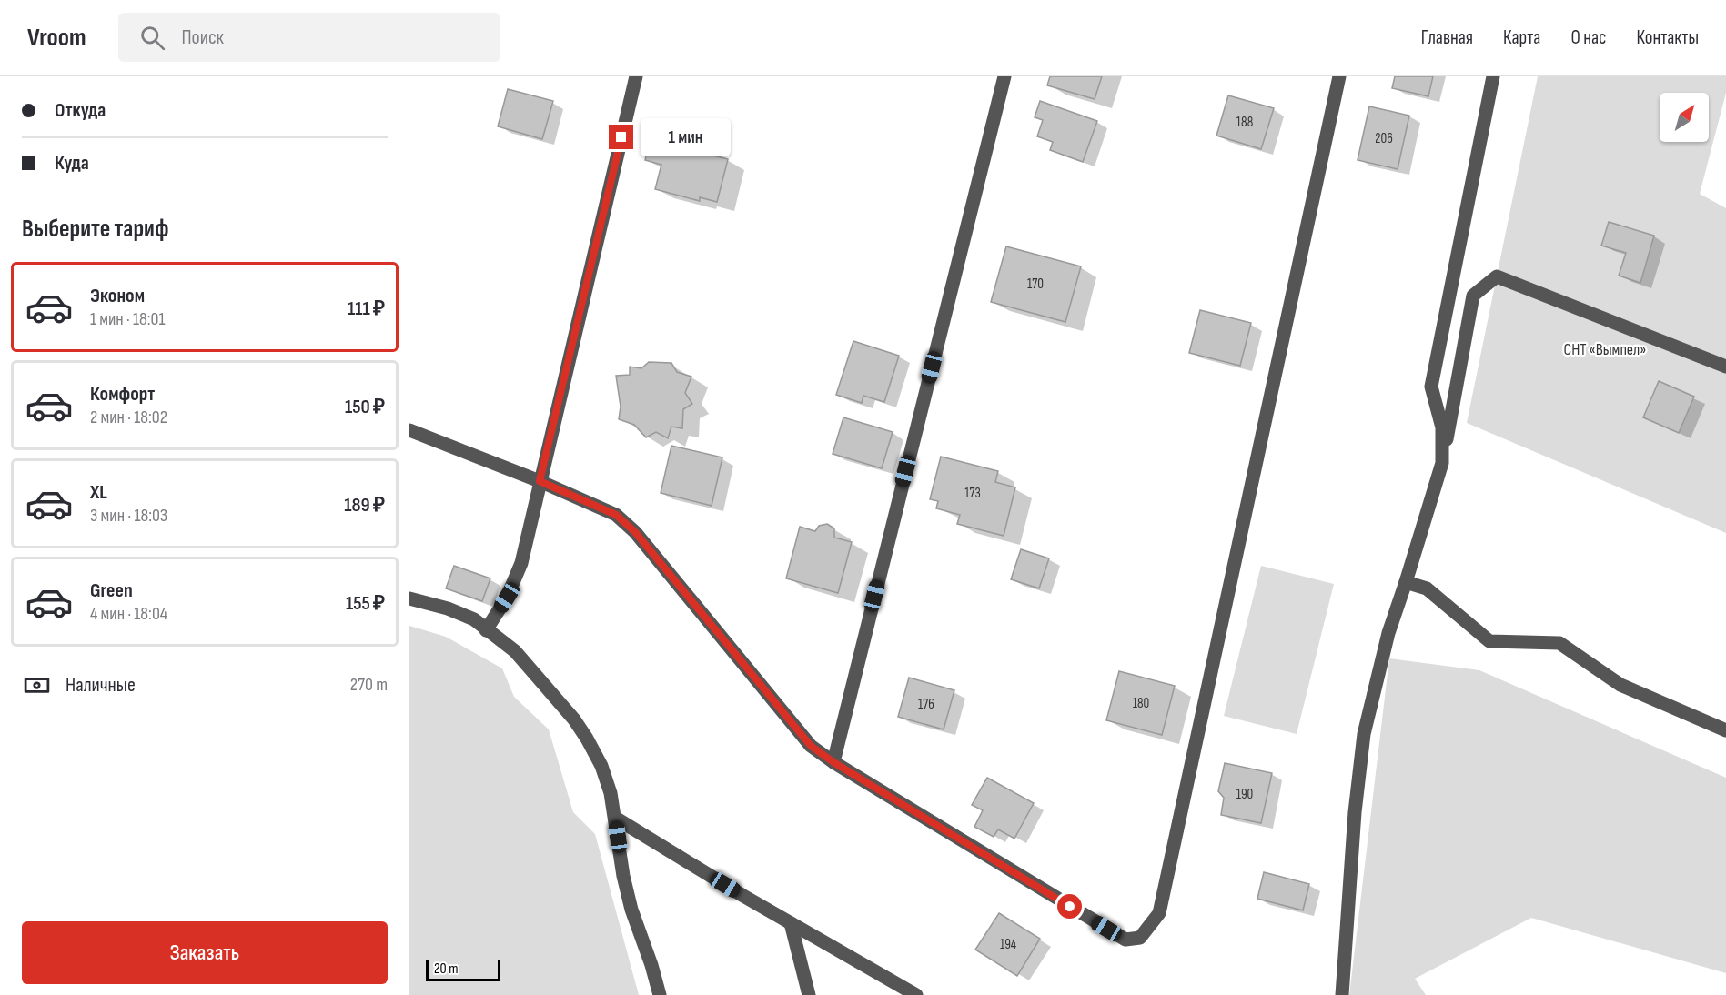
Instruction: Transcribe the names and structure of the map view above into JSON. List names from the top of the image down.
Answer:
{
  "parks": ["СНТ «Вымпел»"],
  "house_numbers": [
    "188",
    "206",
    "170",
    "173",
    "180",
    "176",
    "190",
    "194"
  ],
  "scale_bar": "20 m",
  "north": "top right",
  "page": {
    "header": "Vroom",
    "search": "Поиск",
    "nav": [
      "Главная",
      "Карта",
      "О нас",
      "Контакты"
    ],
    "banner": ["Откуда", "Куда"],
    "bubble": "1 мин",
    "heading": "Выберите тариф",
    "list": [
      {
        "name": "Эконом",
        "note": "1 мин · 18:01",
        "value": "111 ₽"
      },
      {
        "name": "Комфорт",
        "note": "2 мин · 18:02",
        "value": "150 ₽"
      },
      {
        "name": "XL",
        "note": "3 мин · 18:03",
        "value": "189 ₽"
      },
      {
        "name": "Green",
        "note": "4 мин · 18:04",
        "value": "155 ₽"
      }
    ],
    "pay": ["Наличные", "270 m"],
    "buttons": "Заказать",
    "scale": "20 m"
  }
}
